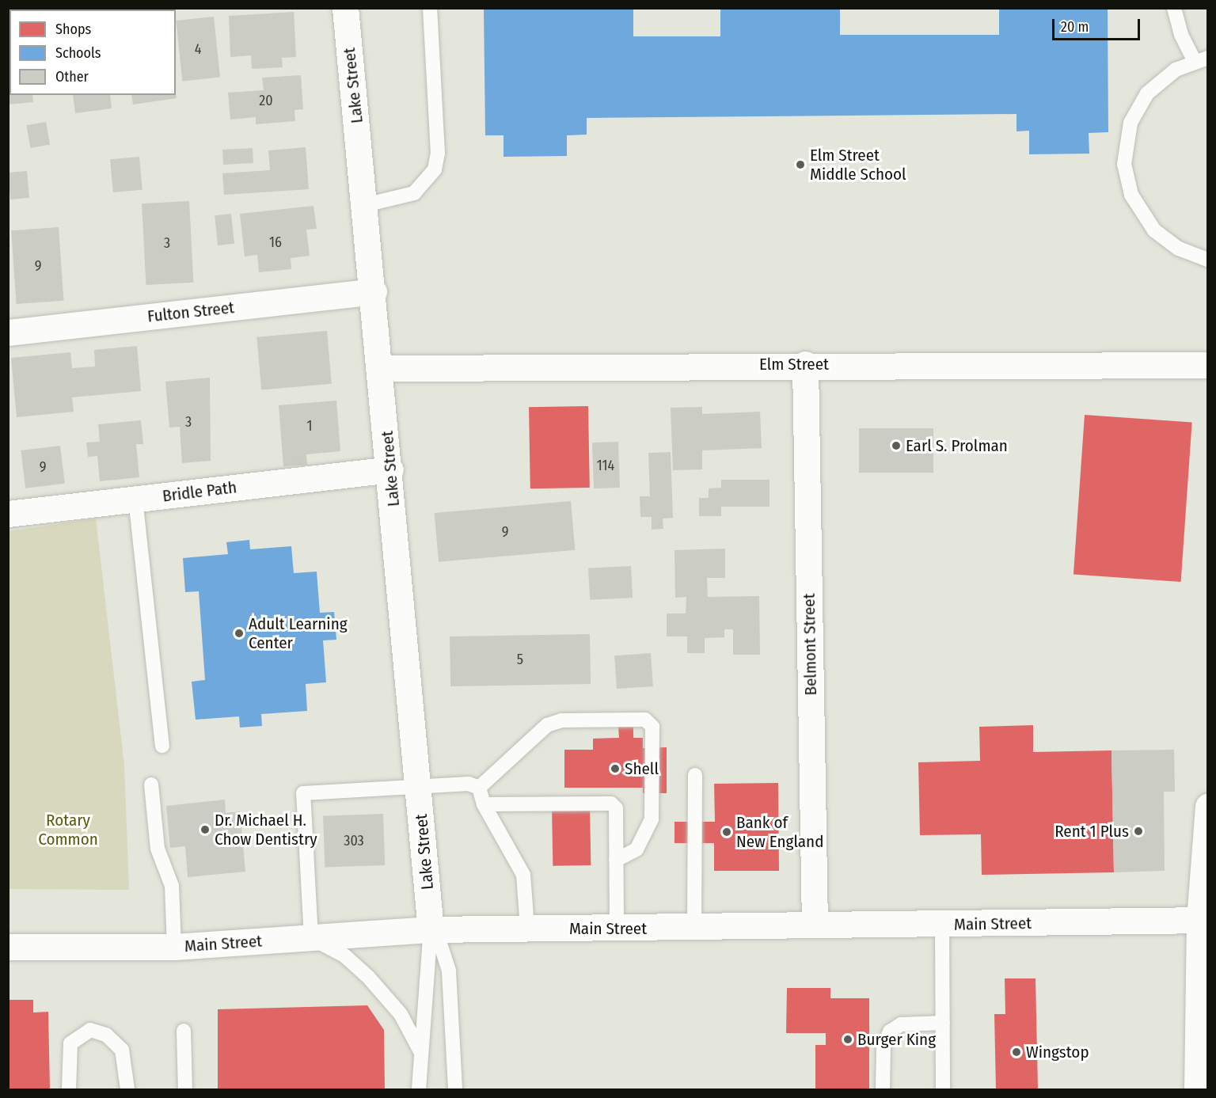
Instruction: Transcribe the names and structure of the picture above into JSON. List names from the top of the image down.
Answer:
{
  "streets": {
    "street": [
      "Lake Street",
      "Fulton Street",
      "Elm Street",
      "Bridle Path",
      "Belmont Street",
      "Main Street"
    ]
  },
  "crossings": [
    ["Lake Street", "Fulton Street"],
    ["Lake Street", "Elm Street"],
    ["Lake Street", "Bridle Path"],
    ["Lake Street", "Main Street"],
    ["Elm Street", "Belmont Street"],
    ["Belmont Street", "Main Street"]
  ],
  "parks": ["Rotary Common"],
  "places": [
    "Elm Street Middle School",
    "Earl S. Prolman",
    "Adult Learning Center",
    "Shell",
    "Dr. Michael H. Chow Dentistry",
    "Rent 1 Plus",
    "Bank of New England",
    "Burger King",
    "Wingstop"
  ],
  "house_numbers": [
    "4",
    "20",
    "16",
    "3",
    "9",
    "3",
    "1",
    "114",
    "9",
    "9",
    "5",
    "303"
  ],
  "legend": ["Shops", "Schools", "Other"],
  "scale_bar": "20 m"
}
